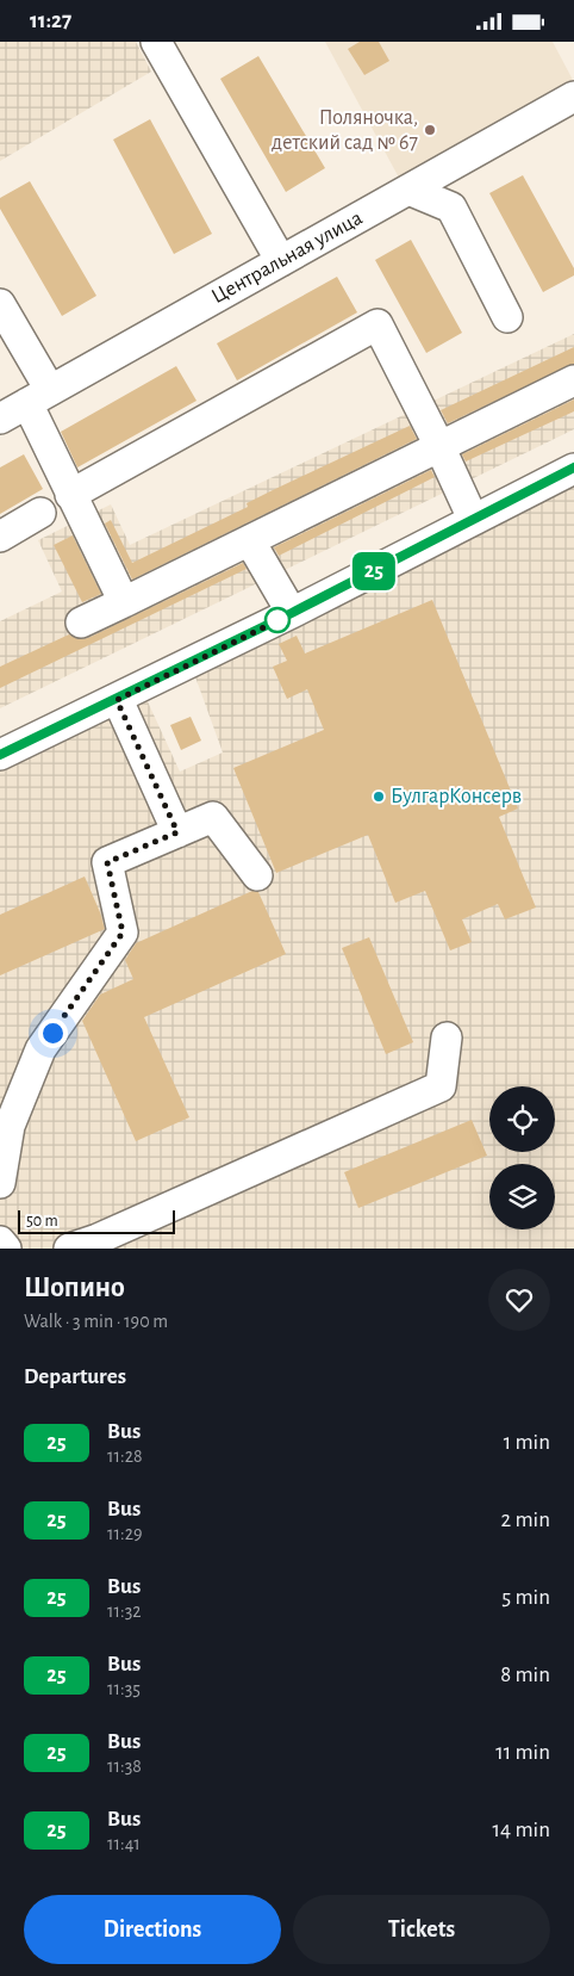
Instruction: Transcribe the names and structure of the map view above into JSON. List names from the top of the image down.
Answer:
{
  "streets": {
    "street": ["Центральная улица"]
  },
  "places": ["Поляночка, детский сад № 67", "БулгарКонсерв"],
  "lines": ["bus line 25"],
  "scale_bar": "50 m",
  "page": {
    "status": "11:27",
    "on_map": "25",
    "scale": "50 m",
    "heading": [
      ["Шопино", "Walk · 3 min · 190 m"],
      "Departures"
    ],
    "list": [
      {
        "mark": "25",
        "name": "Bus",
        "note": "11:28",
        "value": "1 min"
      },
      {
        "mark": "25",
        "name": "Bus",
        "note": "11:29",
        "value": "2 min"
      },
      {
        "mark": "25",
        "name": "Bus",
        "note": "11:32",
        "value": "5 min"
      },
      {
        "mark": "25",
        "name": "Bus",
        "note": "11:35",
        "value": "8 min"
      },
      {
        "mark": "25",
        "name": "Bus",
        "note": "11:38",
        "value": "11 min"
      },
      {
        "mark": "25",
        "name": "Bus",
        "note": "11:41",
        "value": "14 min"
      }
    ],
    "buttons": ["Directions", "Tickets"]
  }
}
